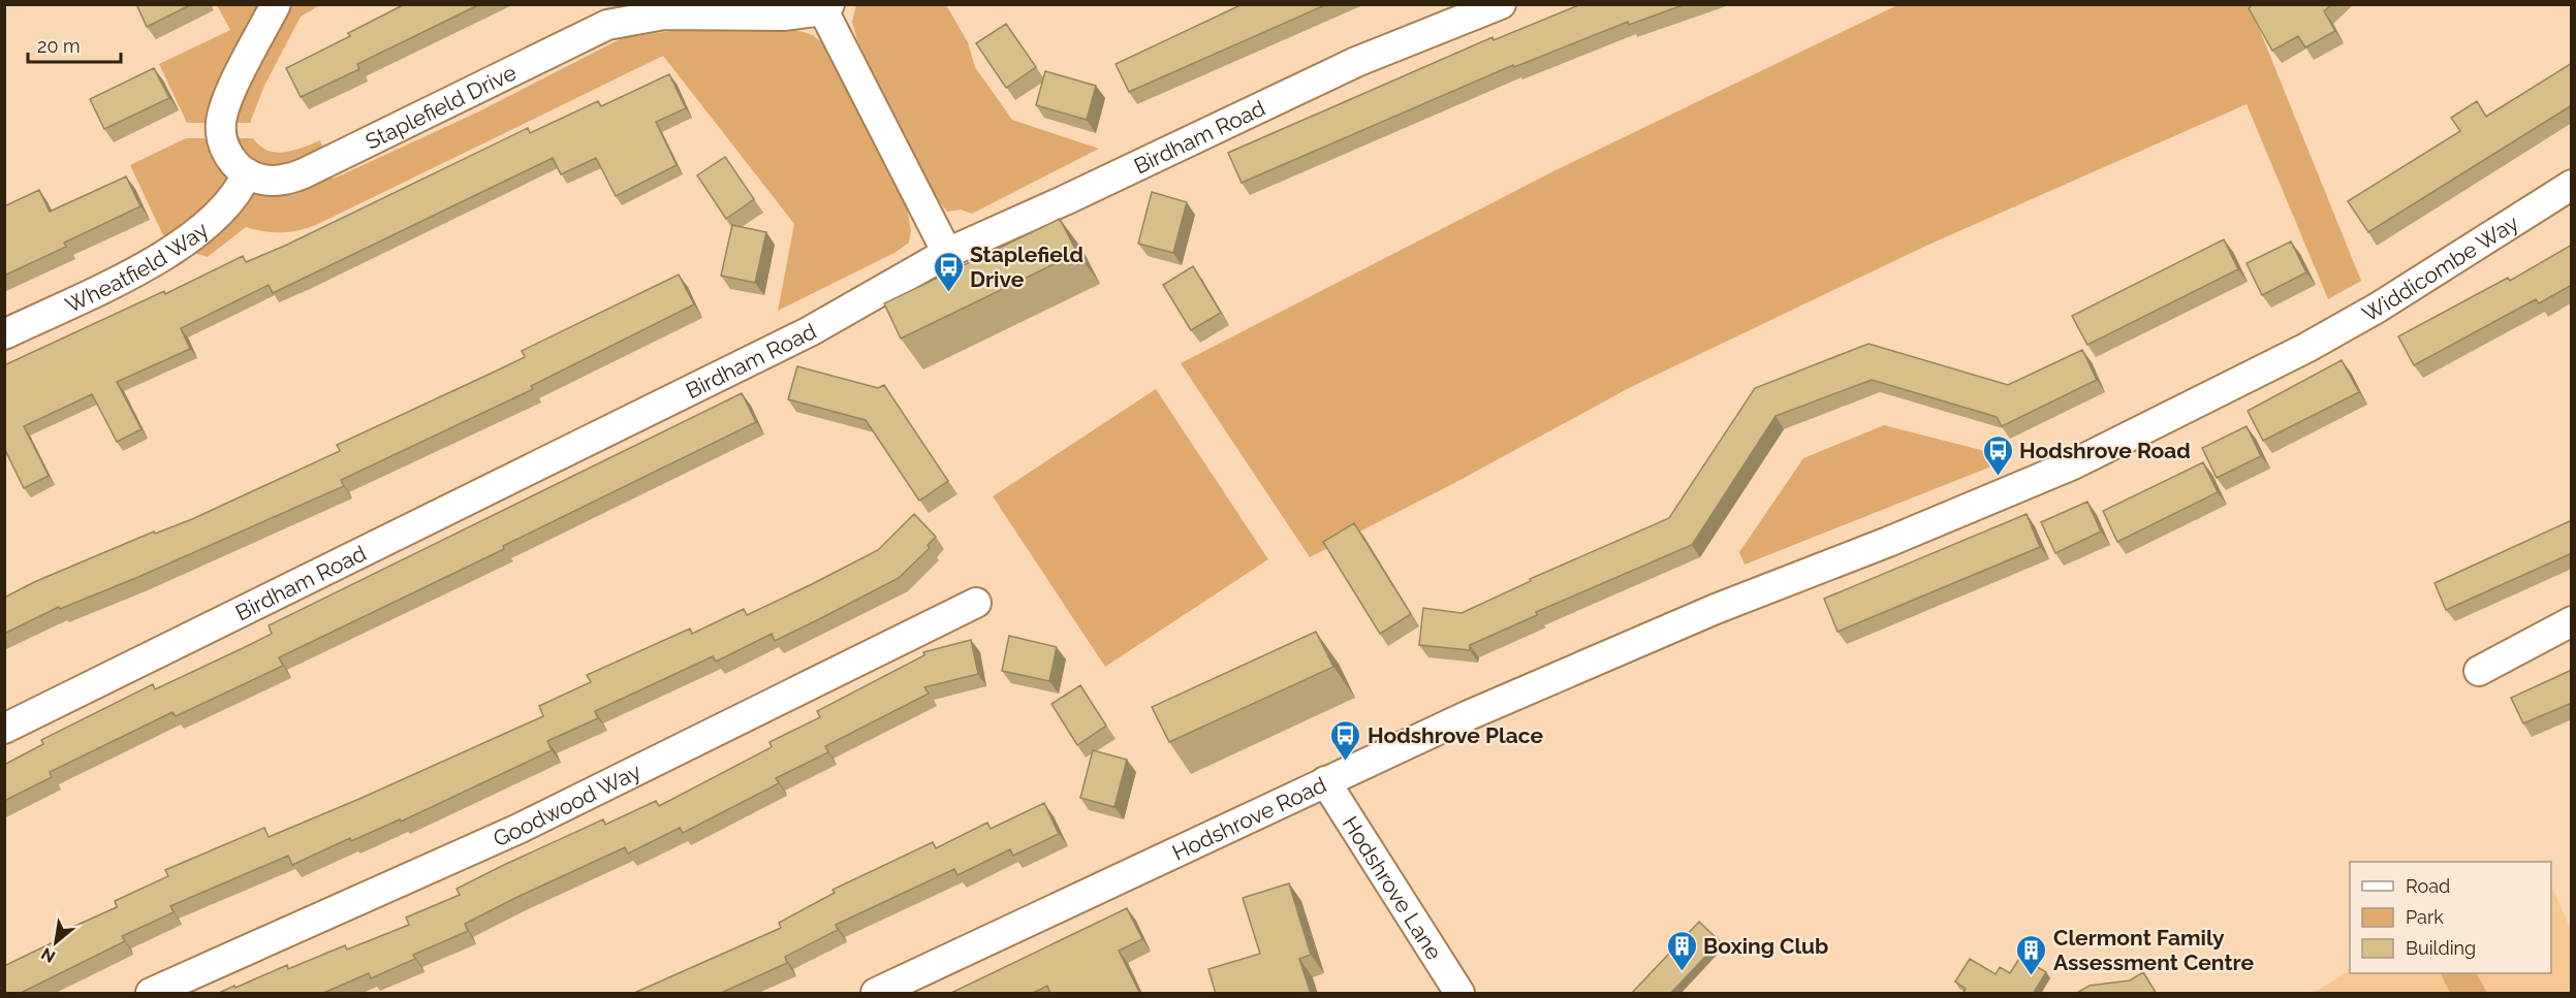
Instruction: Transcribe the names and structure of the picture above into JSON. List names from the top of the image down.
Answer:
{
  "streets": {
    "street": [
      "Staplefield Drive",
      "Birdham Road",
      "Wheatfield Way",
      "Widdicombe Way",
      "Goodwood Way",
      "Hodshrove Road",
      "Hodshrove Lane"
    ]
  },
  "crossings": [
    ["Staplefield Drive", "Birdham Road"],
    ["Staplefield Drive", "Wheatfield Way"],
    ["Widdicombe Way", "Hodshrove Road"],
    ["Hodshrove Road", "Hodshrove Lane"]
  ],
  "places": {
    "bus stop": ["Staplefield Drive", "Hodshrove Road", "Hodshrove Place"],
    "building": ["Boxing Club", "Clermont Family Assessment Centre"]
  },
  "legend": ["Road", "Park", "Building"],
  "scale_bar": "20 m",
  "north": "bottom left"
}
